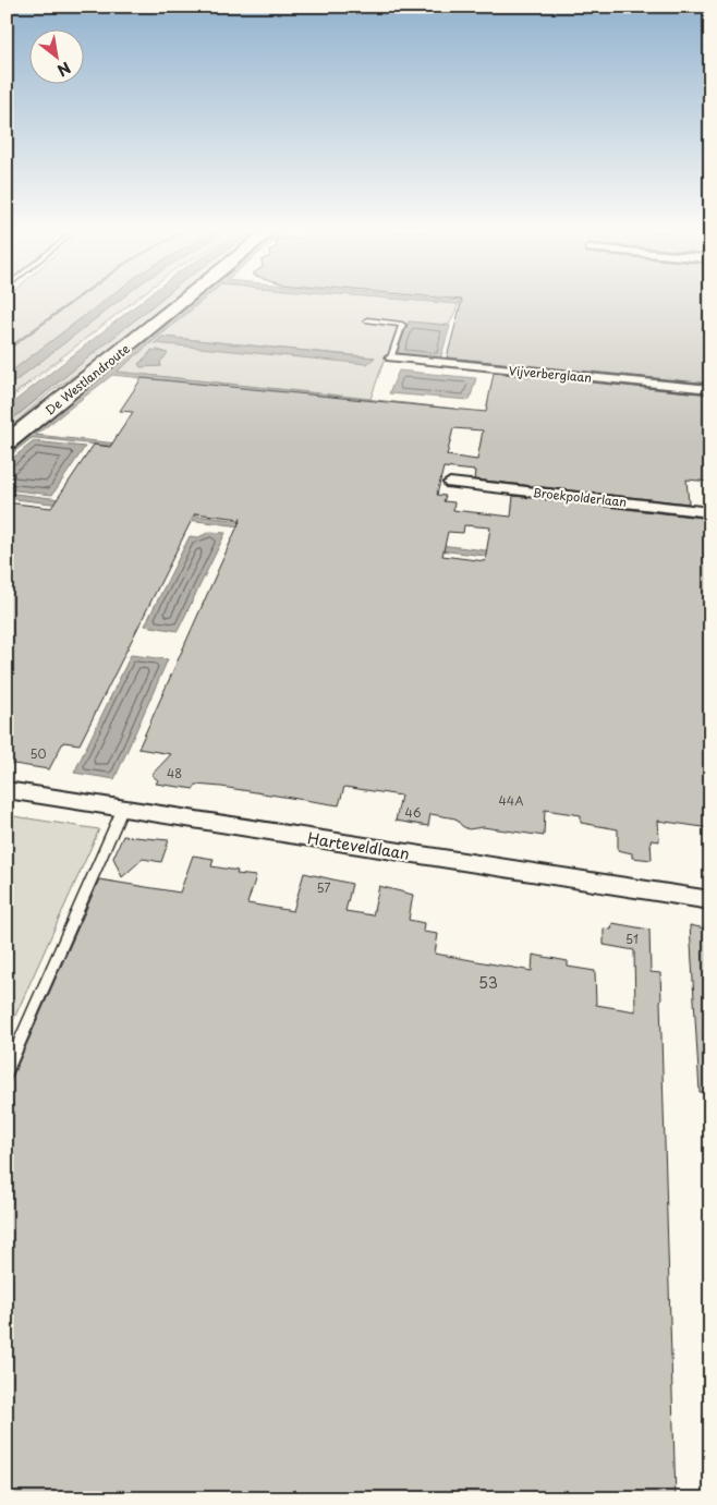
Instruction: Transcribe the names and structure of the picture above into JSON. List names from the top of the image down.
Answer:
{
  "streets": {
    "main road": ["De Westlandroute"],
    "street": ["Vijverberglaan", "Broekpolderlaan", "Harteveldlaan"]
  },
  "house_numbers": [
    "50",
    "48",
    "44A",
    "46",
    "57",
    "51",
    "53"
  ],
  "north": "bottom right"
}
